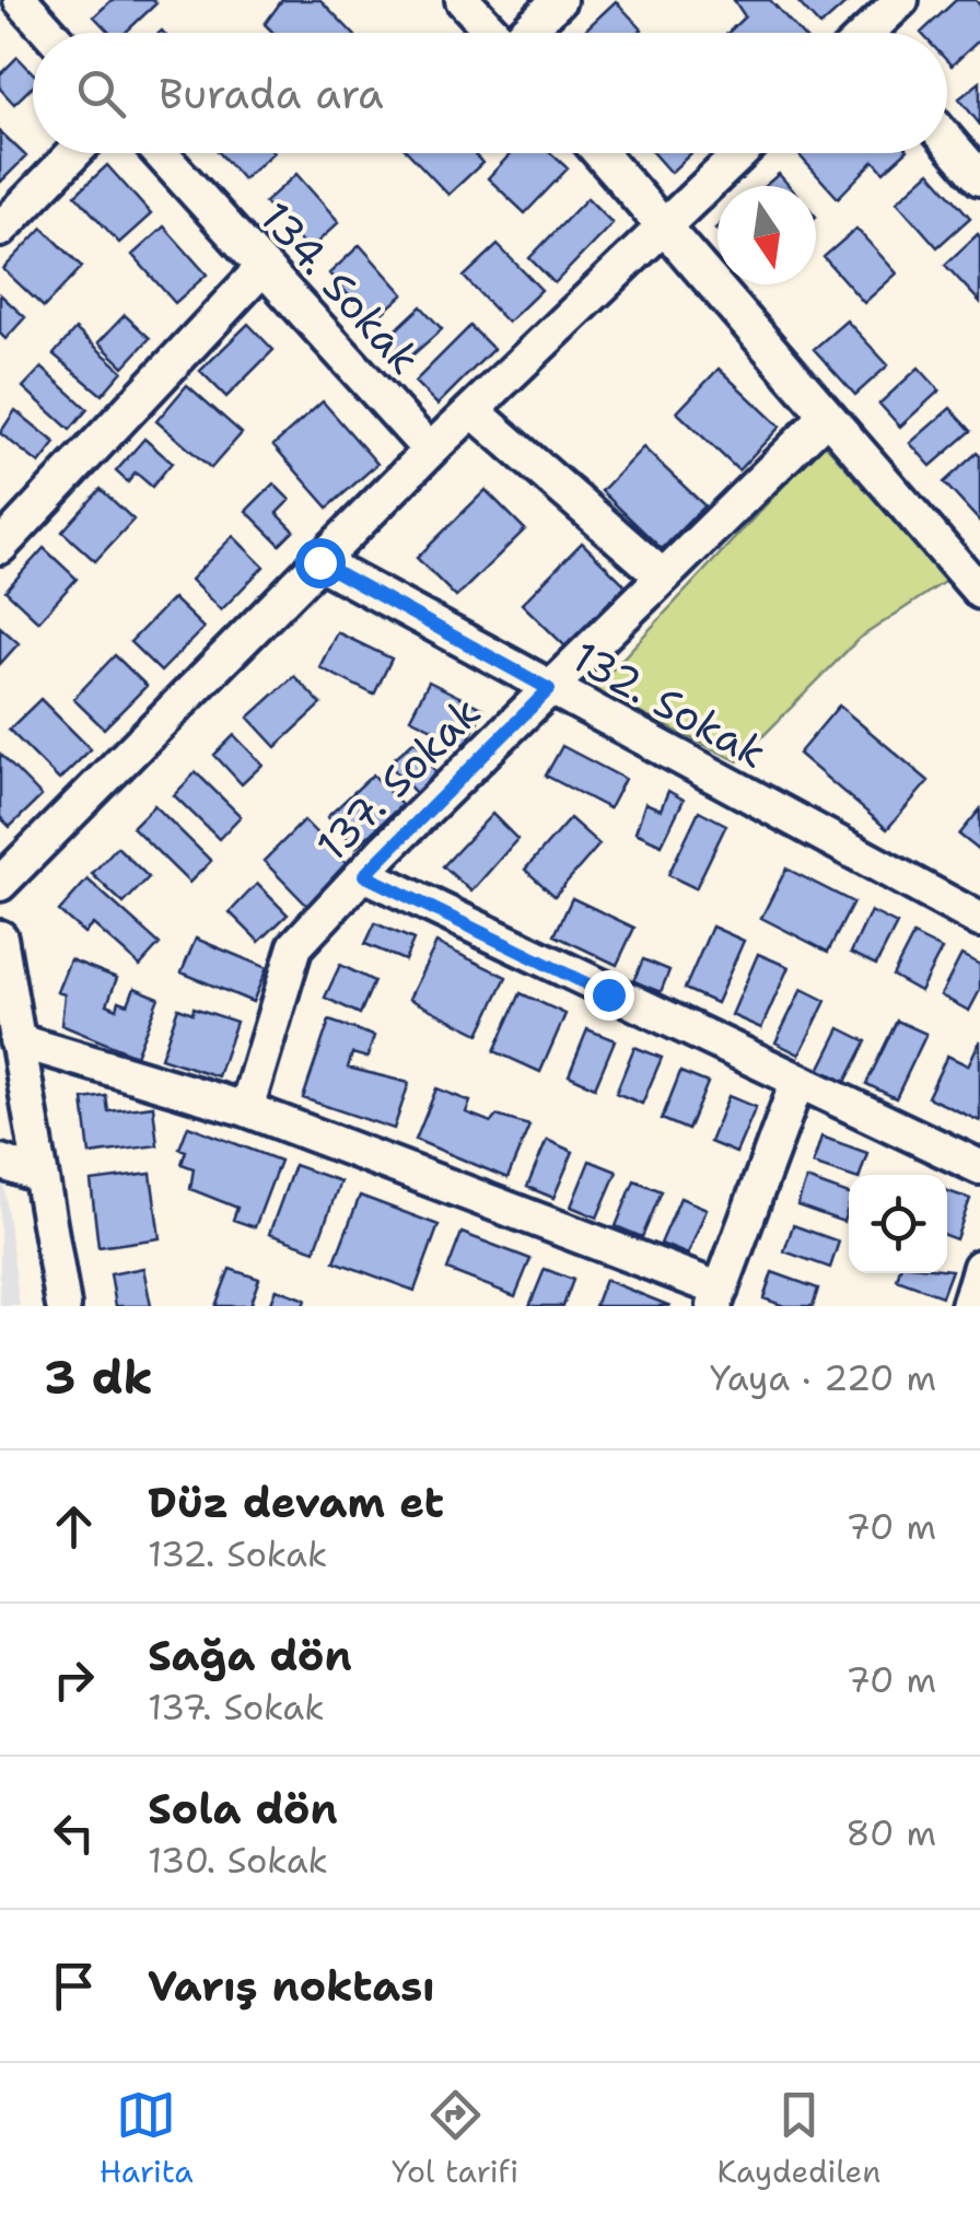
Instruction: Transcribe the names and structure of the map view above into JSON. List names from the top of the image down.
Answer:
{
  "streets": {
    "street": ["134. Sokak", "132. Sokak", "137. Sokak"]
  },
  "crossings": [
    ["132. Sokak", "137. Sokak"]
  ],
  "north": "bottom",
  "page": {
    "search": "Burada ara",
    "heading": ["3 dk", "Yaya · 220 m"],
    "list": [
      ["Düz devam et", "132. Sokak", "70 m"],
      ["Sağa dön", "137. Sokak", "70 m"],
      ["Sola dön", "130. Sokak", "80 m"],
      "Varış noktası"
    ],
    "nav": ["Harita", "Yol tarifi", "Kaydedilen"]
  }
}
